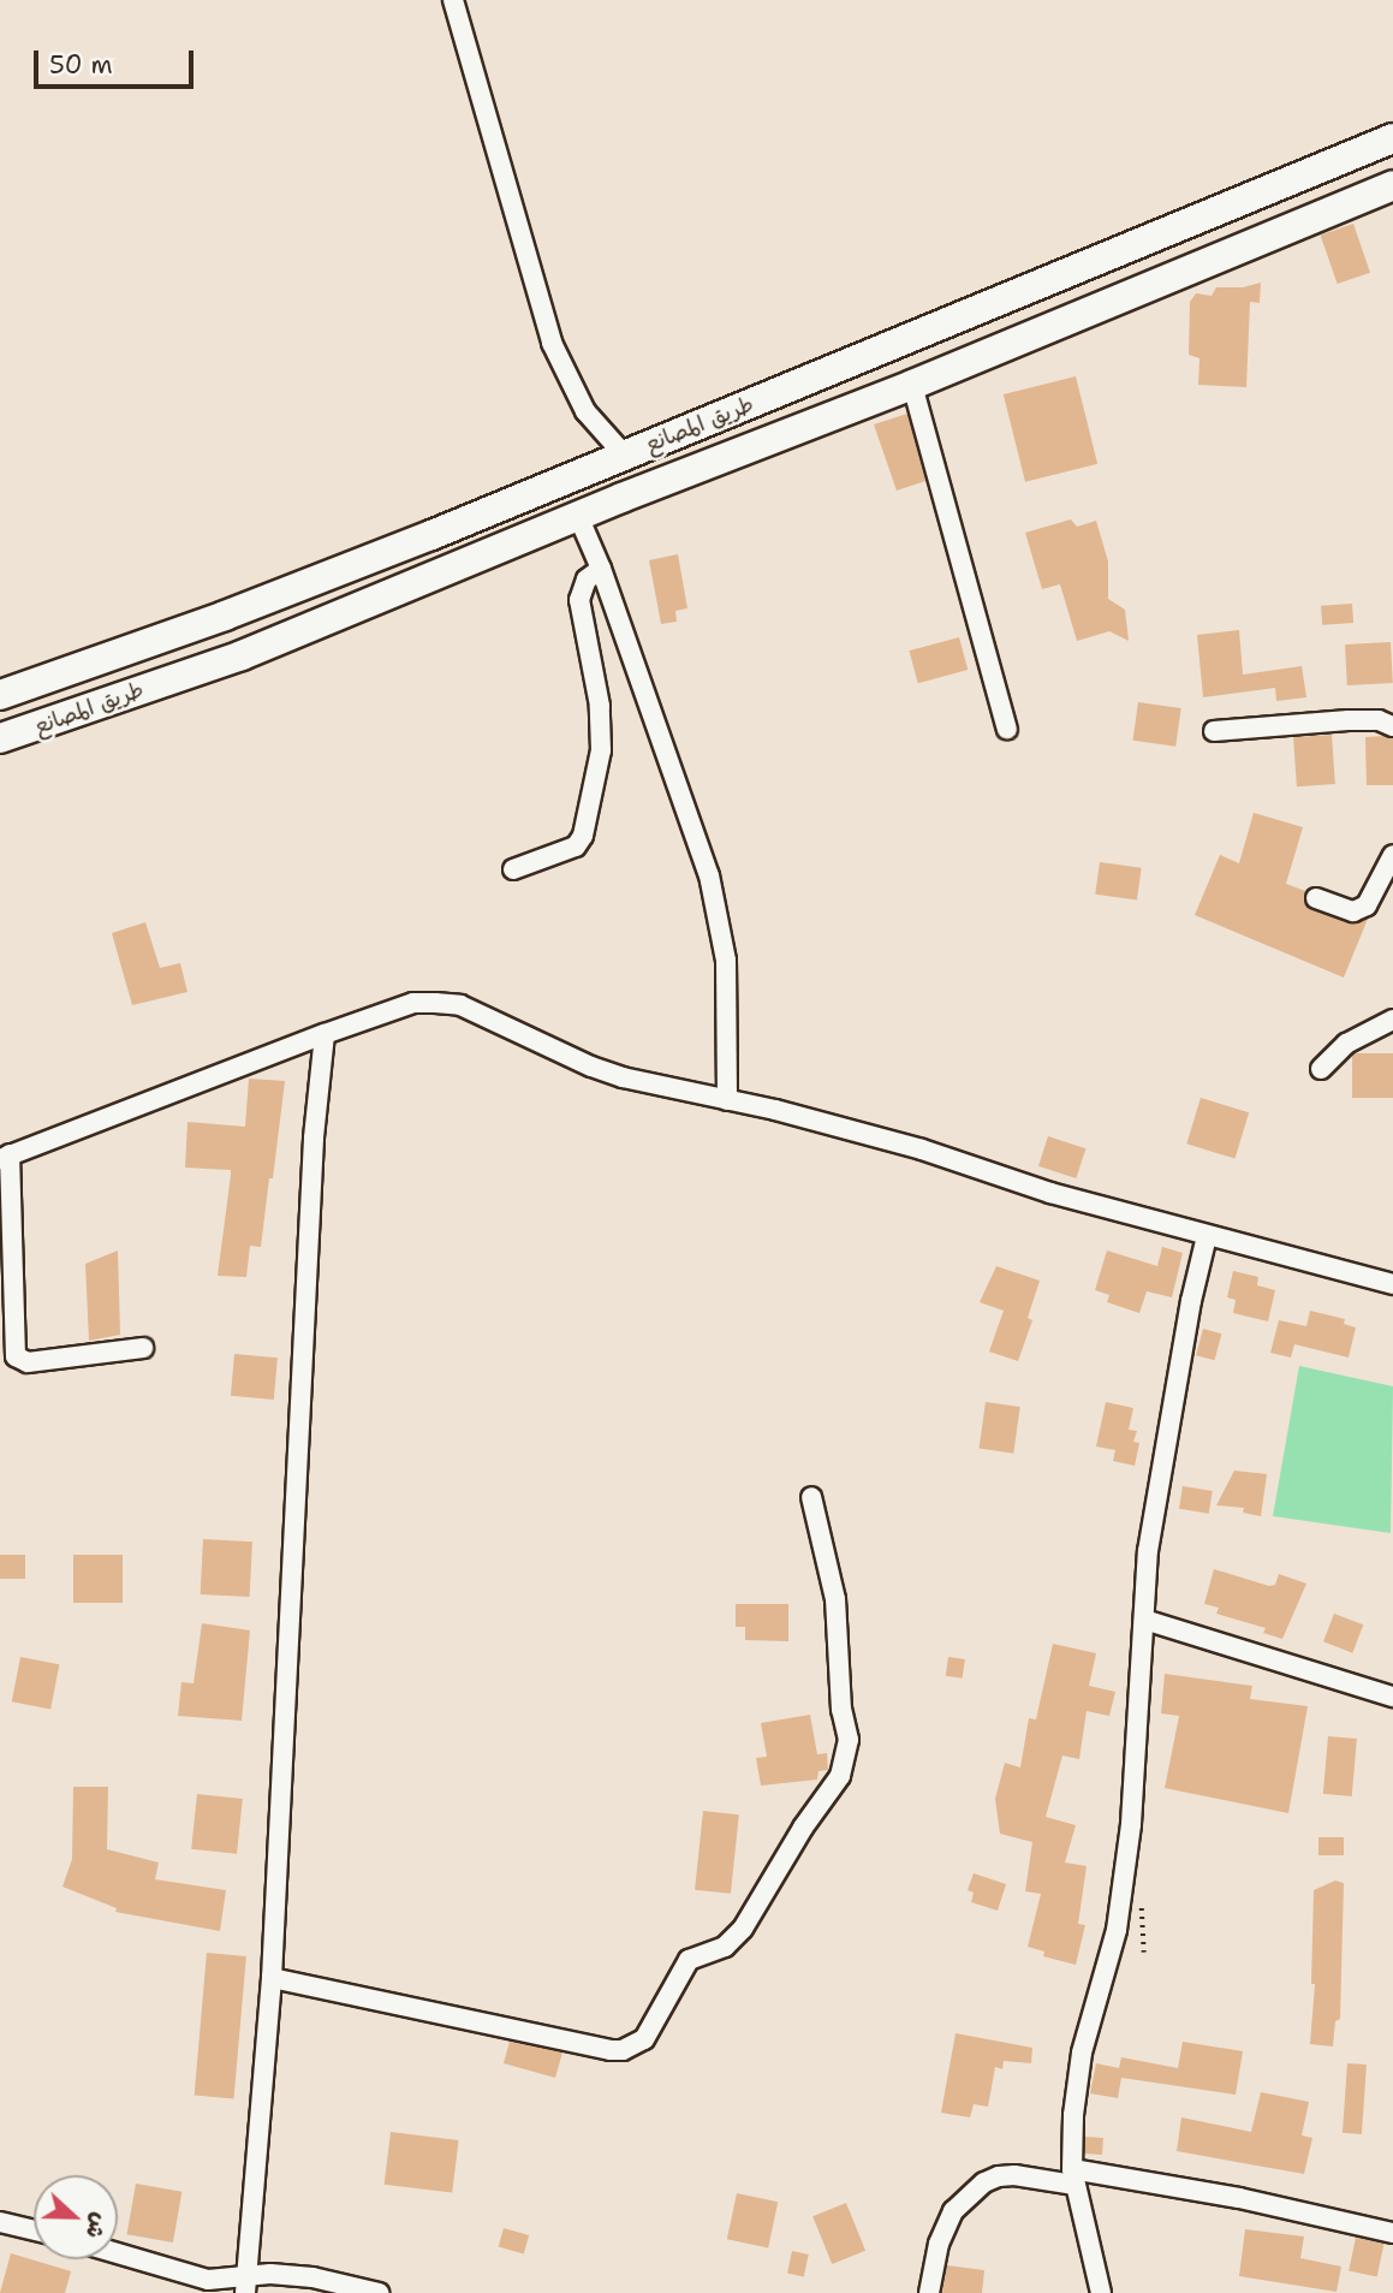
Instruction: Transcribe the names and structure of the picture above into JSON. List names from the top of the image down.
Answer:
{
  "streets": {
    "main road": ["طريق المصانع"]
  },
  "scale_bar": "50 m",
  "north": "right"
}
